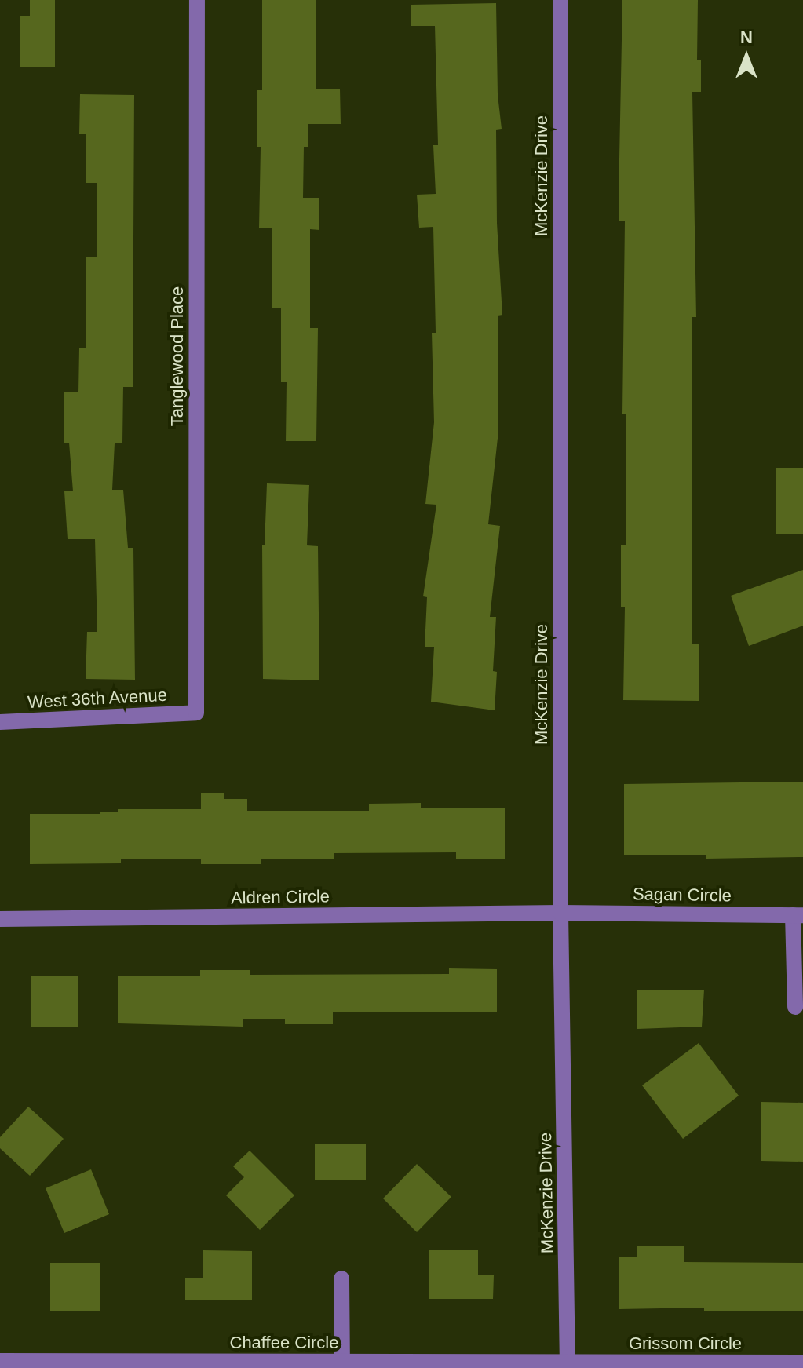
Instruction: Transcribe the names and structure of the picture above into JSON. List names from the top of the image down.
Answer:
{
  "streets": {
    "street": [
      "McKenzie Drive",
      "Tanglewood Place",
      "West 36th Avenue",
      "Sagan Circle",
      "Aldren Circle",
      "Chaffee Circle",
      "Grissom Circle"
    ]
  },
  "crossings": [
    ["McKenzie Drive", "Sagan Circle"],
    ["McKenzie Drive", "Aldren Circle"],
    ["McKenzie Drive", "Chaffee Circle"],
    ["McKenzie Drive", "Grissom Circle"],
    ["Tanglewood Place", "West 36th Avenue"],
    ["Sagan Circle", "Aldren Circle"],
    ["Chaffee Circle", "Grissom Circle"]
  ],
  "north": "top"
}
